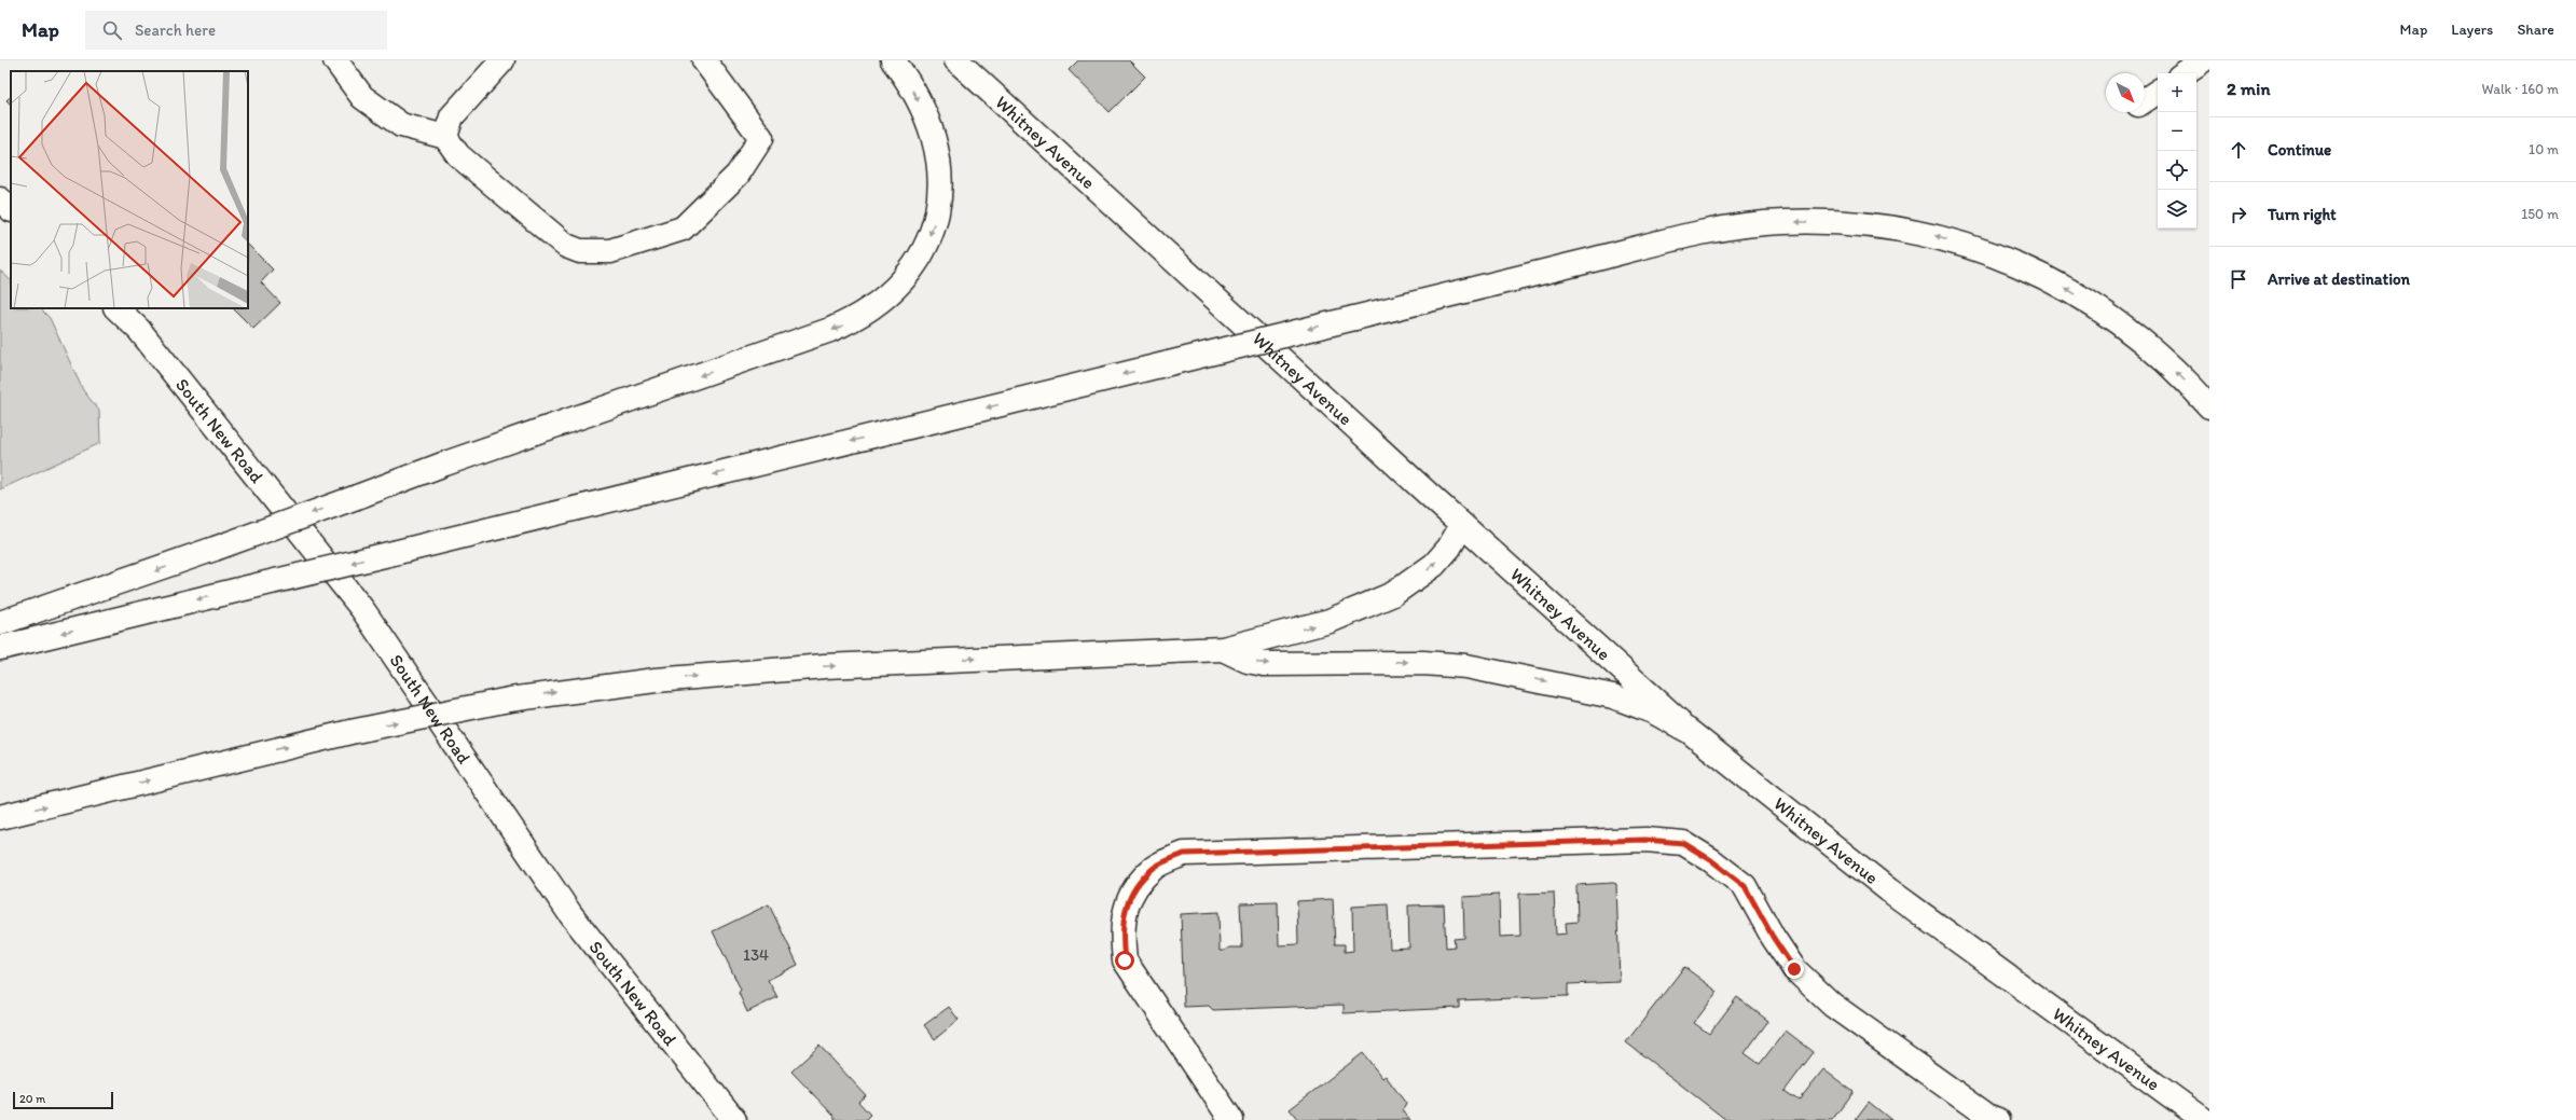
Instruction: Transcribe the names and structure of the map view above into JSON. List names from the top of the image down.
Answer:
{
  "streets": {
    "main road": ["Whitney Avenue", "South New Road"]
  },
  "house_numbers": ["134"],
  "scale_bar": "20 m",
  "north": "bottom right",
  "page": {
    "header": "Map",
    "search": "Search here",
    "nav": ["Map", "Layers", "Share"],
    "heading": ["2 min", "Walk · 160 m"],
    "map_buttons": ["+", "−"],
    "list": [
      ["Continue", "10 m"],
      ["Turn right", "150 m"],
      "Arrive at destination"
    ],
    "scale": "20 m"
  }
}
